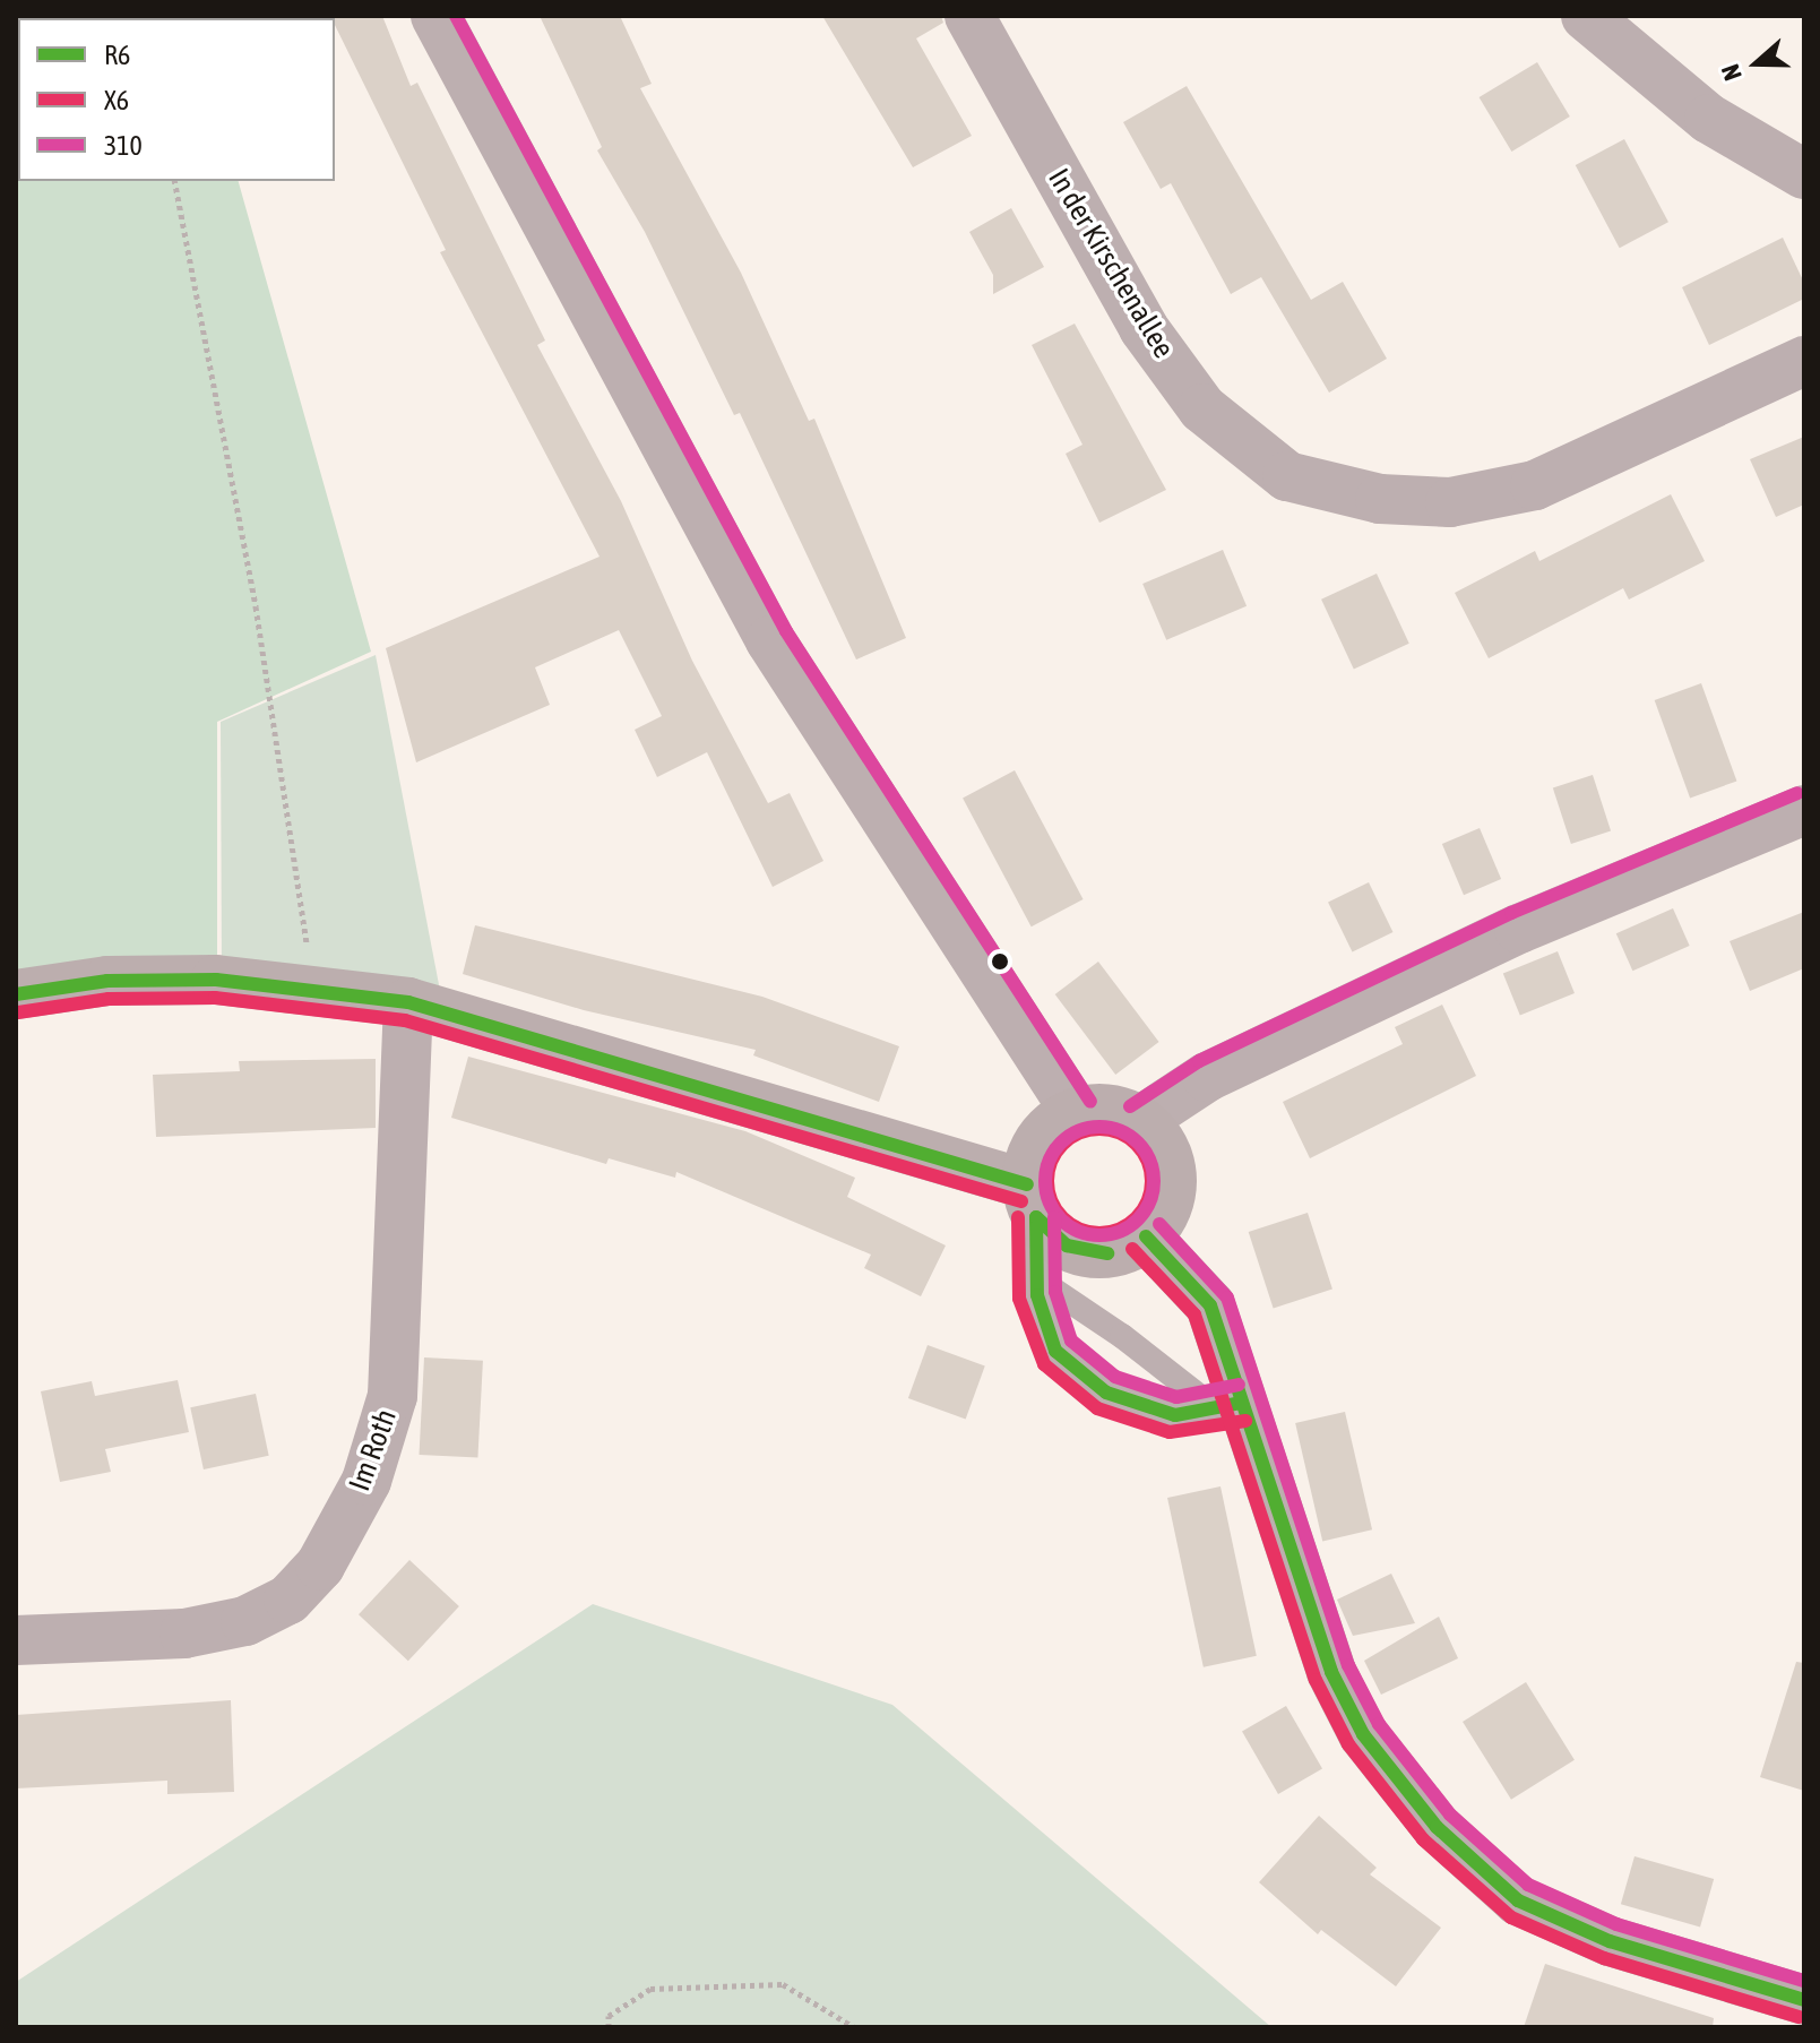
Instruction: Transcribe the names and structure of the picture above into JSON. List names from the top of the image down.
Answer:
{
  "streets": {
    "street": ["In der Kirschenallee", "Im Roth"]
  },
  "lines": ["transit line 310", "transit line R6", "transit line X6"],
  "legend": ["R6", "X6", "310"],
  "north": "left"
}
